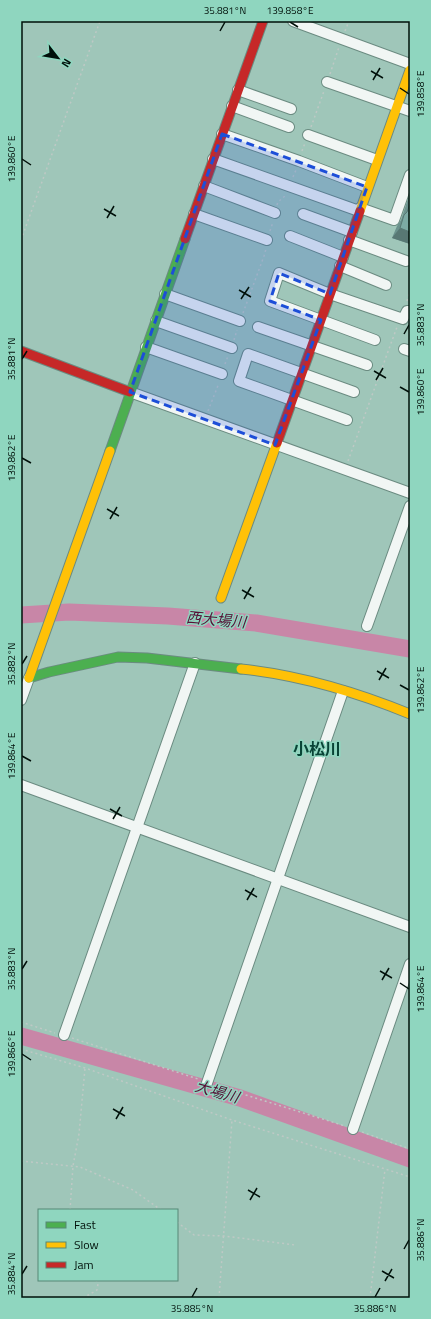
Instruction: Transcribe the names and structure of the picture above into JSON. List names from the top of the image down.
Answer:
{
  "districts": ["小松川"],
  "water": ["西大場川", "大場川"],
  "legend": ["Fast", "Slow", "Jam"],
  "north": "bottom right",
  "coordinates": [
    "35.881°N",
    "139.858°E",
    "139.860°E",
    "35.883°N",
    "139.862°E",
    "35.882°N",
    "139.864°E",
    "139.866°E",
    "35.886°N",
    "35.884°N",
    "35.885°N"
  ]
}
